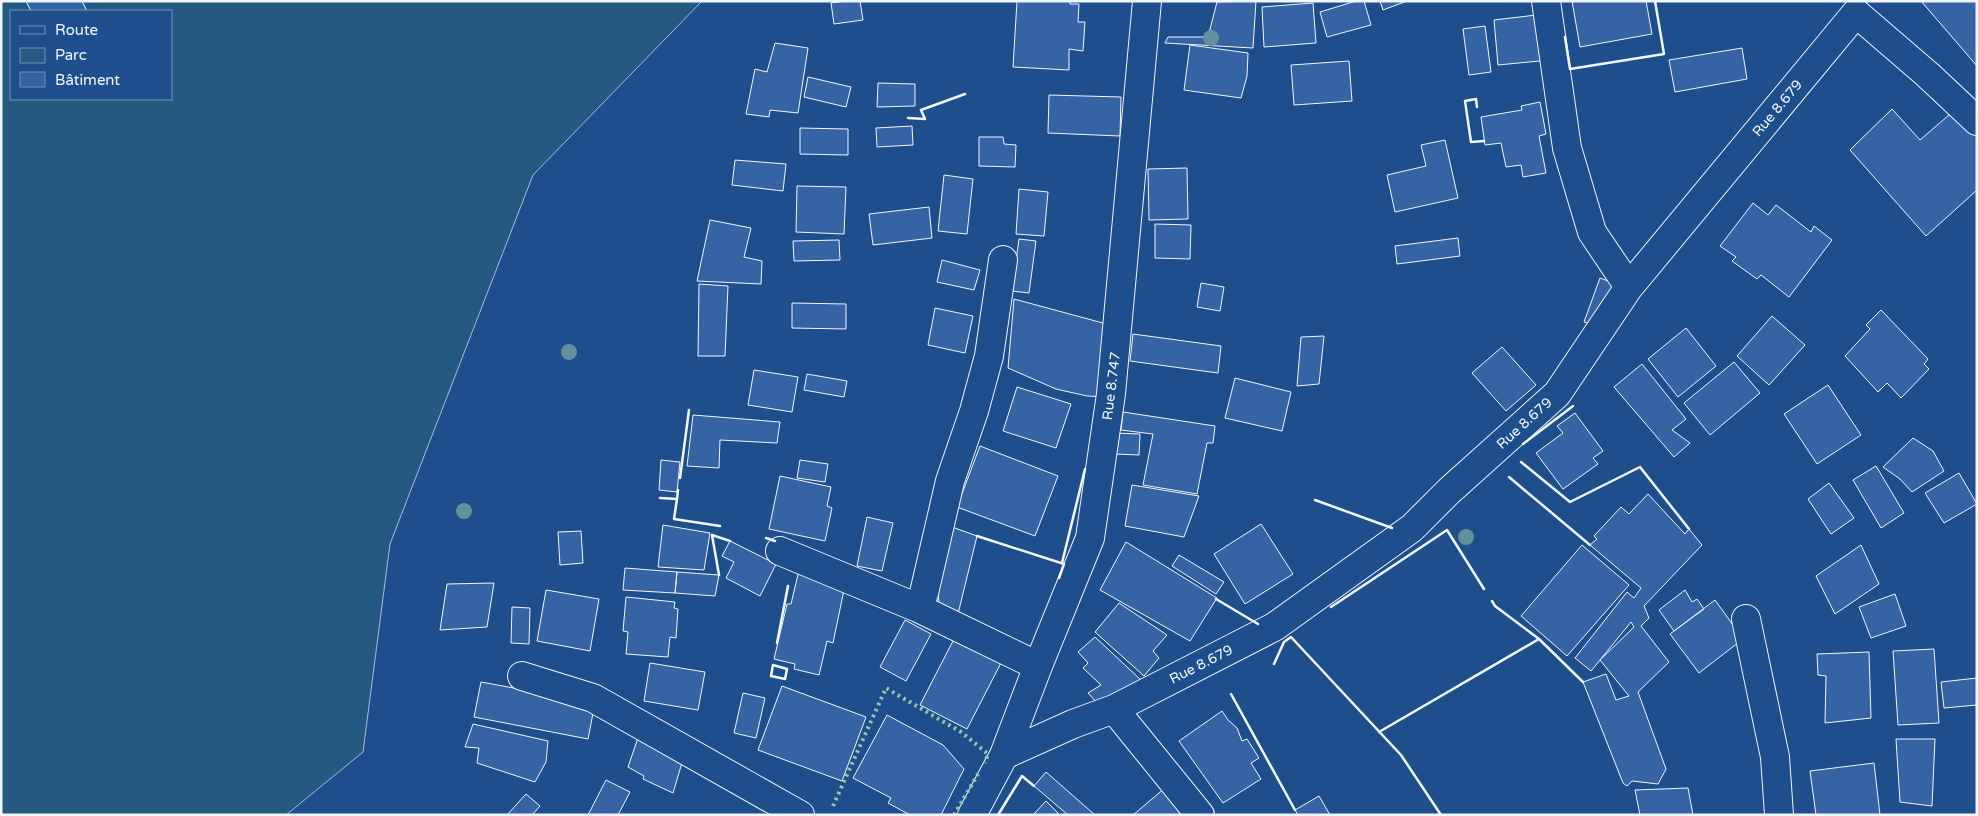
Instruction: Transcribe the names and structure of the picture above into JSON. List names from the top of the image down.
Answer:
{
  "streets": {
    "street": ["Rue 8.679", "Rue 8.747"]
  },
  "crossings": [
    ["Rue 8.679", "Rue 8.747"]
  ],
  "legend": ["Route", "Parc", "Bâtiment"]
}
